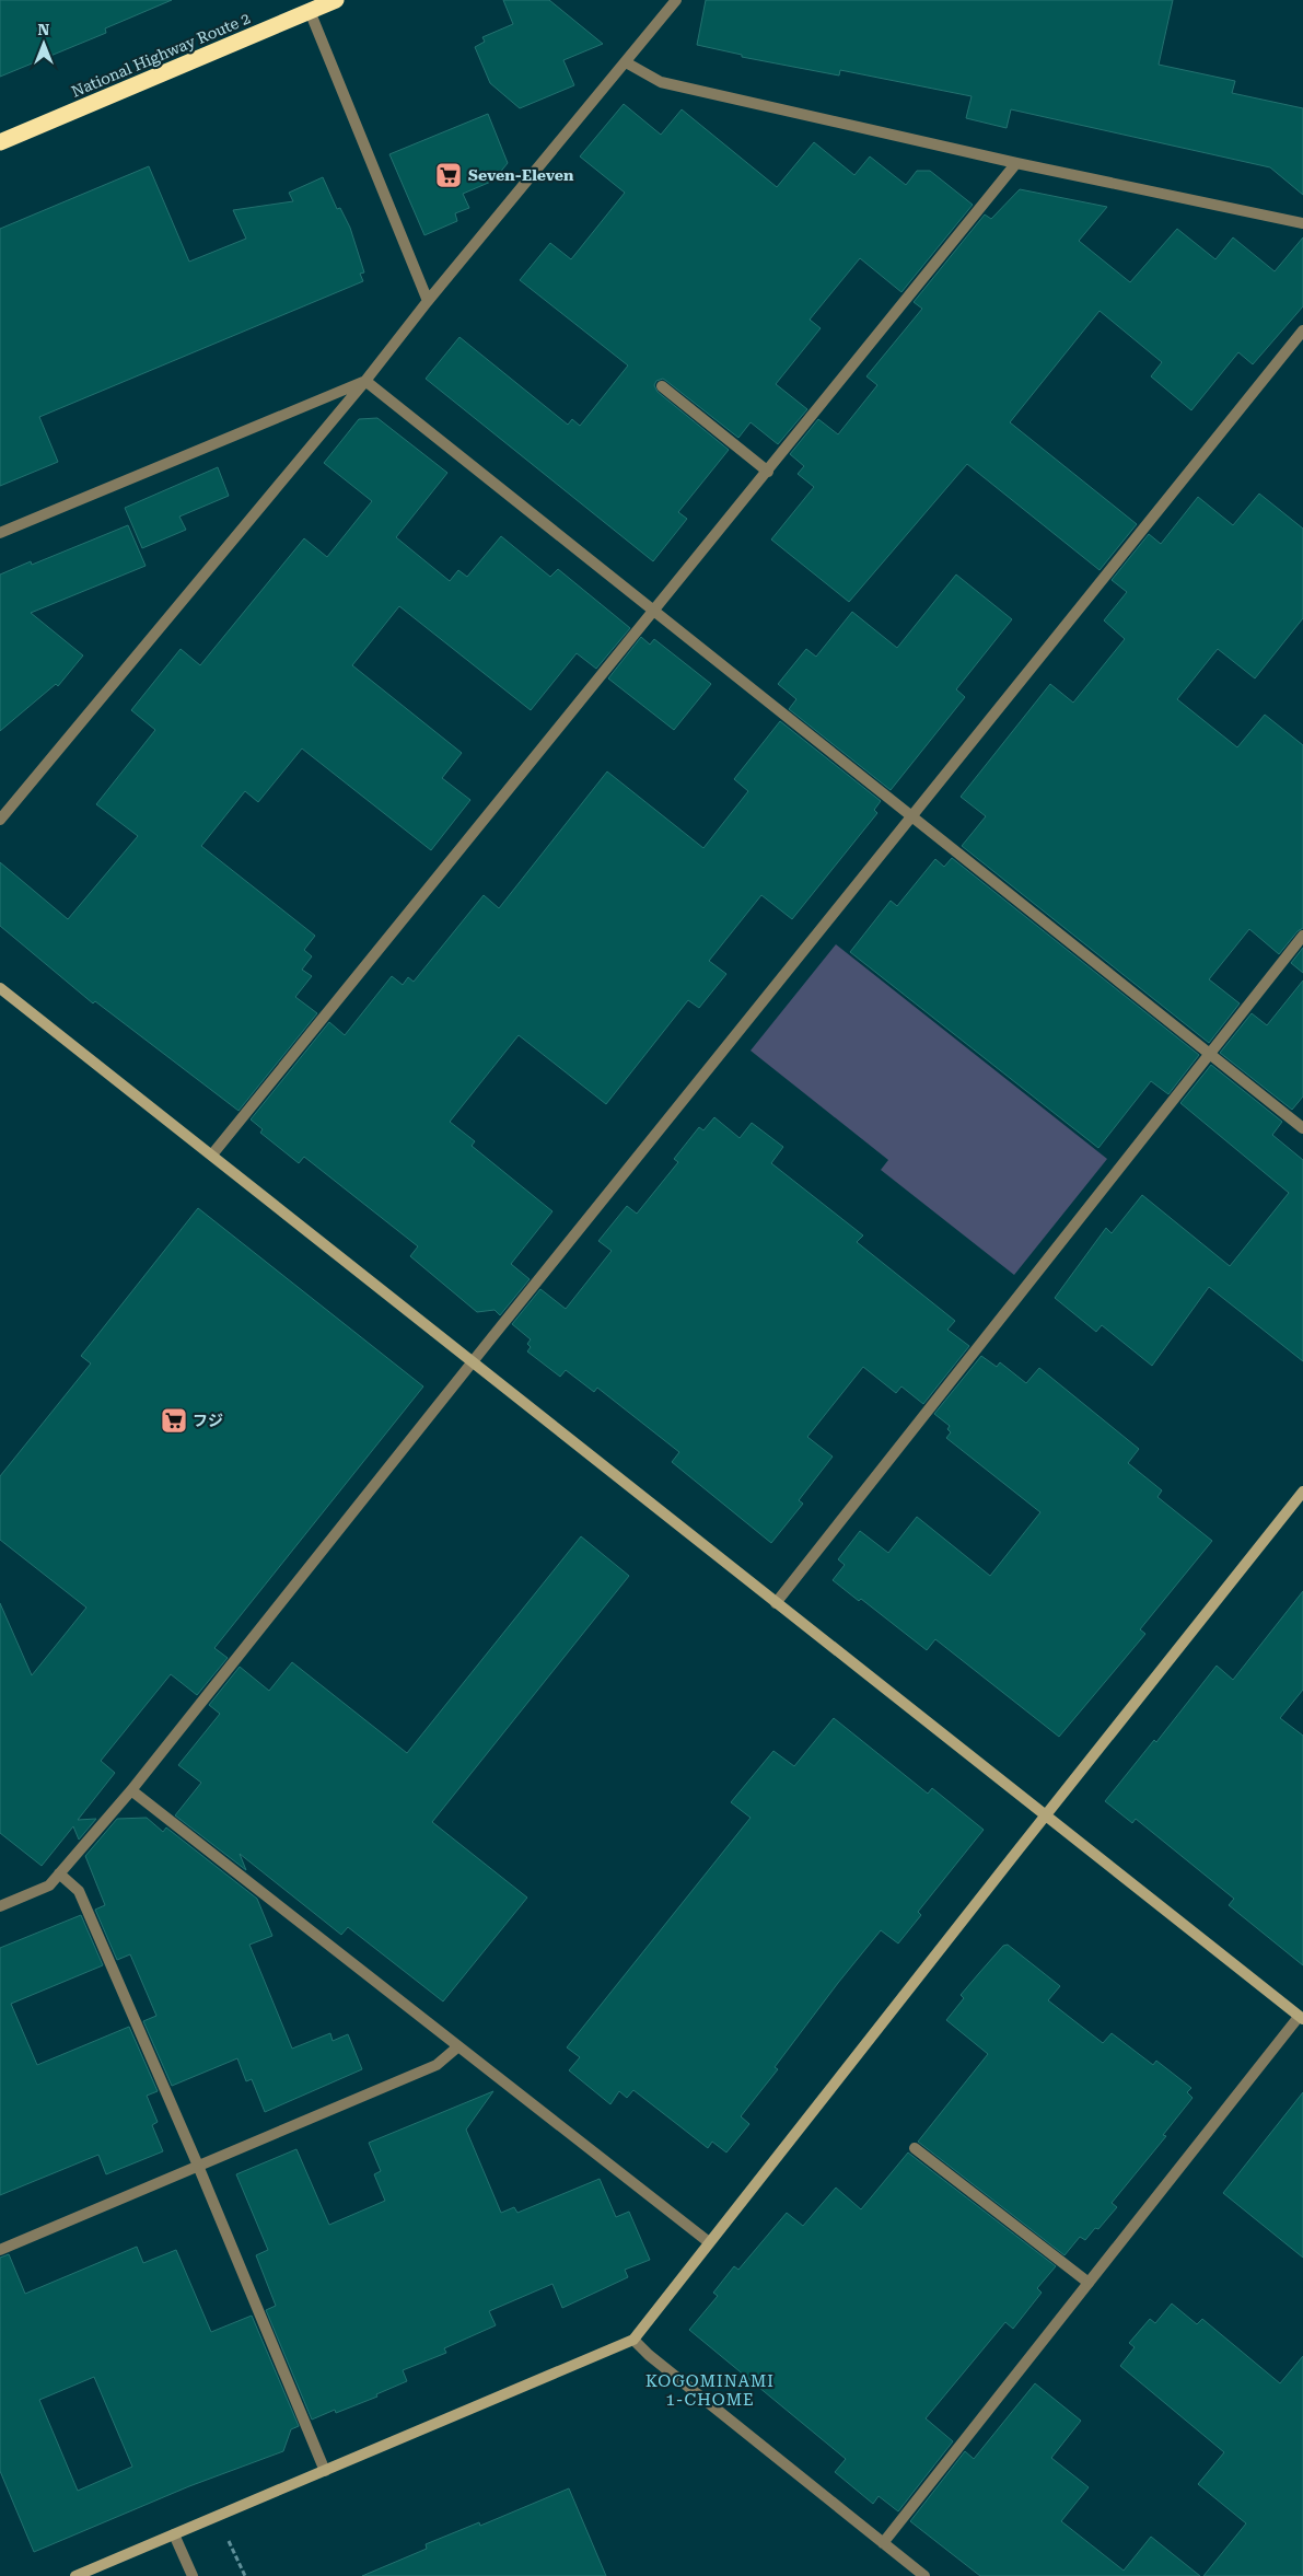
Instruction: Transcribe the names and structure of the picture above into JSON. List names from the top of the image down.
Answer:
{
  "streets": {
    "highway": ["National Highway Route 2"]
  },
  "districts": ["KOGOMINAMI 1-CHOME"],
  "places": {
    "supermarket": ["Seven-Eleven", "フジ"]
  },
  "north": "top"
}
